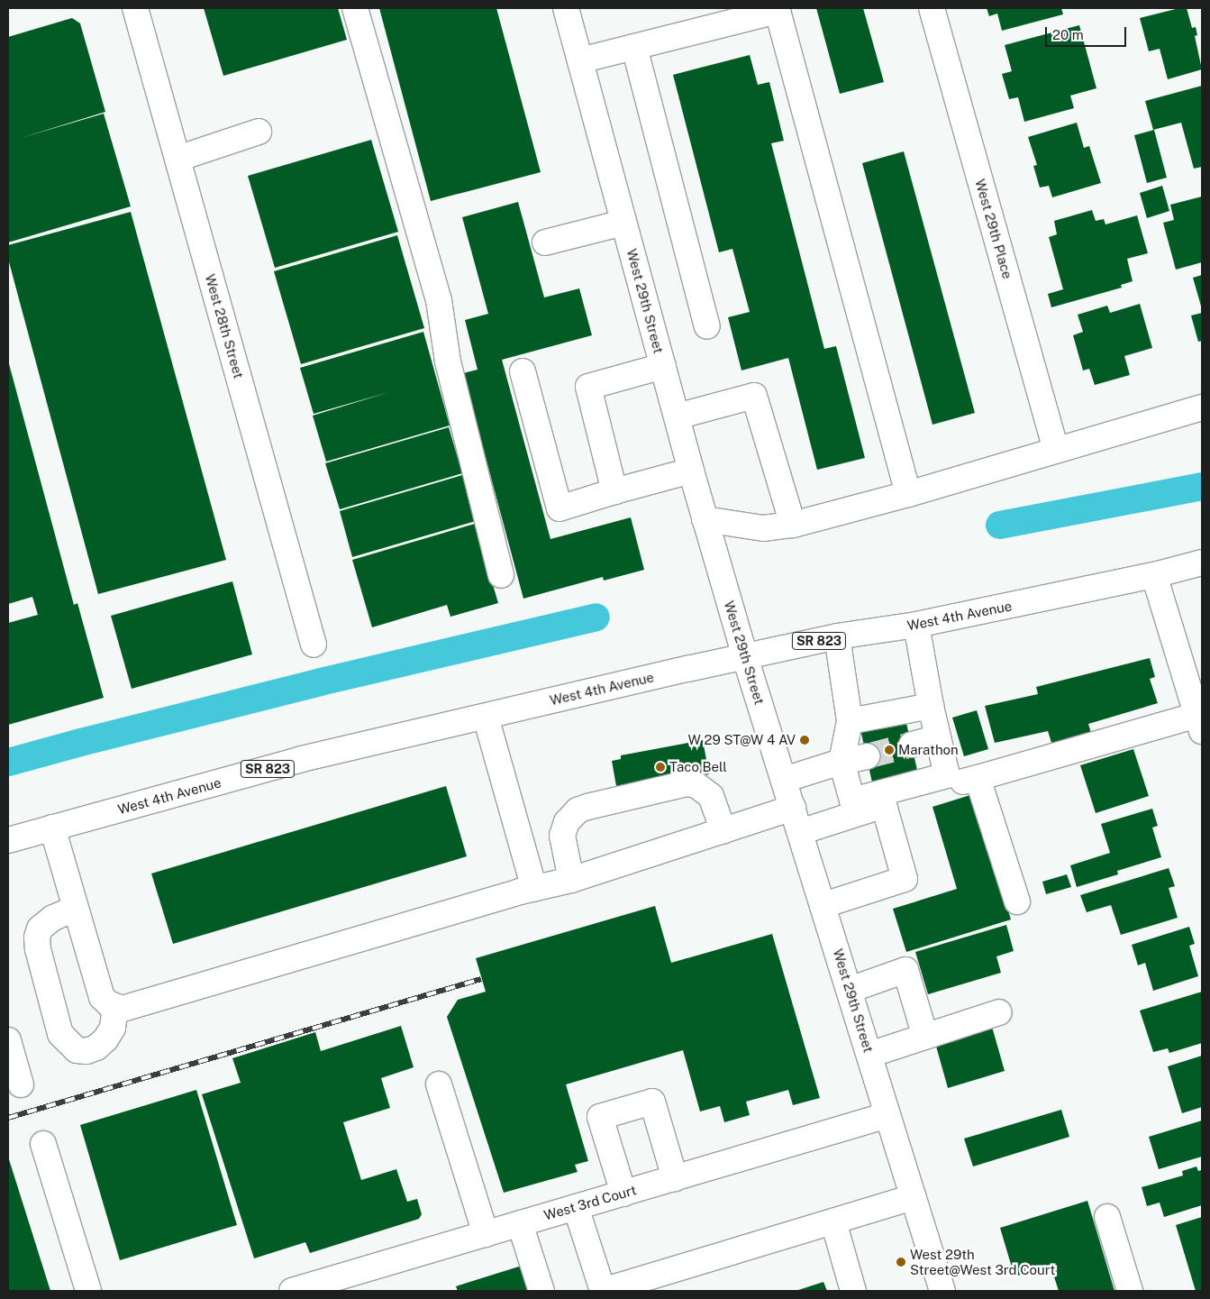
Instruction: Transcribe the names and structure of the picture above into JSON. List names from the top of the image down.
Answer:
{
  "streets": {
    "street": [
      "West 29th Place",
      "West 29th Street",
      "West 28th Street",
      "West 4th Avenue",
      "SR 823",
      "West 3rd Court"
    ]
  },
  "crossings": [
    ["West 29th Street", "West 4th Avenue"],
    ["West 29th Street", "West 3rd Court"]
  ],
  "places": [
    "W 29 ST@W 4 AV",
    "Marathon",
    "Taco Bell",
    "West 29th Street@West 3rd Court"
  ],
  "scale_bar": "20 m"
}
